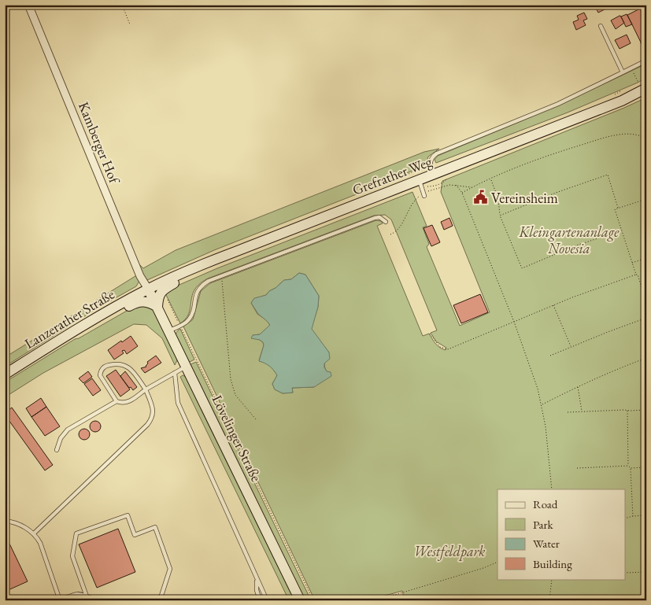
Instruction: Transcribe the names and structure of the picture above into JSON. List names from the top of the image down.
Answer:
{
  "streets": {
    "main road": ["Grefrather Weg", "Lanzerather Straße", "Lövelinger Straße"],
    "street": ["Kamberger Hof"]
  },
  "crossings": [
    ["Kamberger Hof", "Grefrather Weg"],
    ["Kamberger Hof", "Lanzerather Straße"],
    ["Kamberger Hof", "Lövelinger Straße"],
    ["Grefrather Weg", "Lanzerather Straße"],
    ["Grefrather Weg", "Lövelinger Straße"],
    ["Lanzerather Straße", "Lövelinger Straße"]
  ],
  "parks": ["Kleingartenanlage Novesia", "Westfeldpark"],
  "places": {
    "public building": ["Vereinsheim"]
  },
  "legend": [
    "Road",
    "Park",
    "Water",
    "Building"
  ]
}
